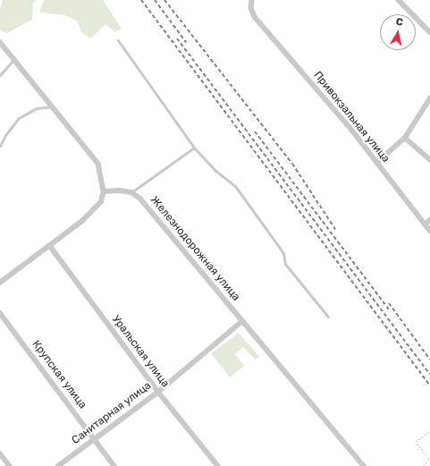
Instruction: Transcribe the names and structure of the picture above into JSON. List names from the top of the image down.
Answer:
{
  "streets": {
    "street": [
      "Привокзальная улица",
      "Железнодорожная улица",
      "Уральская улица",
      "Крупская улица",
      "Санитарная улица"
    ]
  },
  "crossings": [
    ["Железнодорожная улица", "Санитарная улица"],
    ["Уральская улица", "Санитарная улица"],
    ["Крупская улица", "Санитарная улица"]
  ],
  "north": "top"
}
